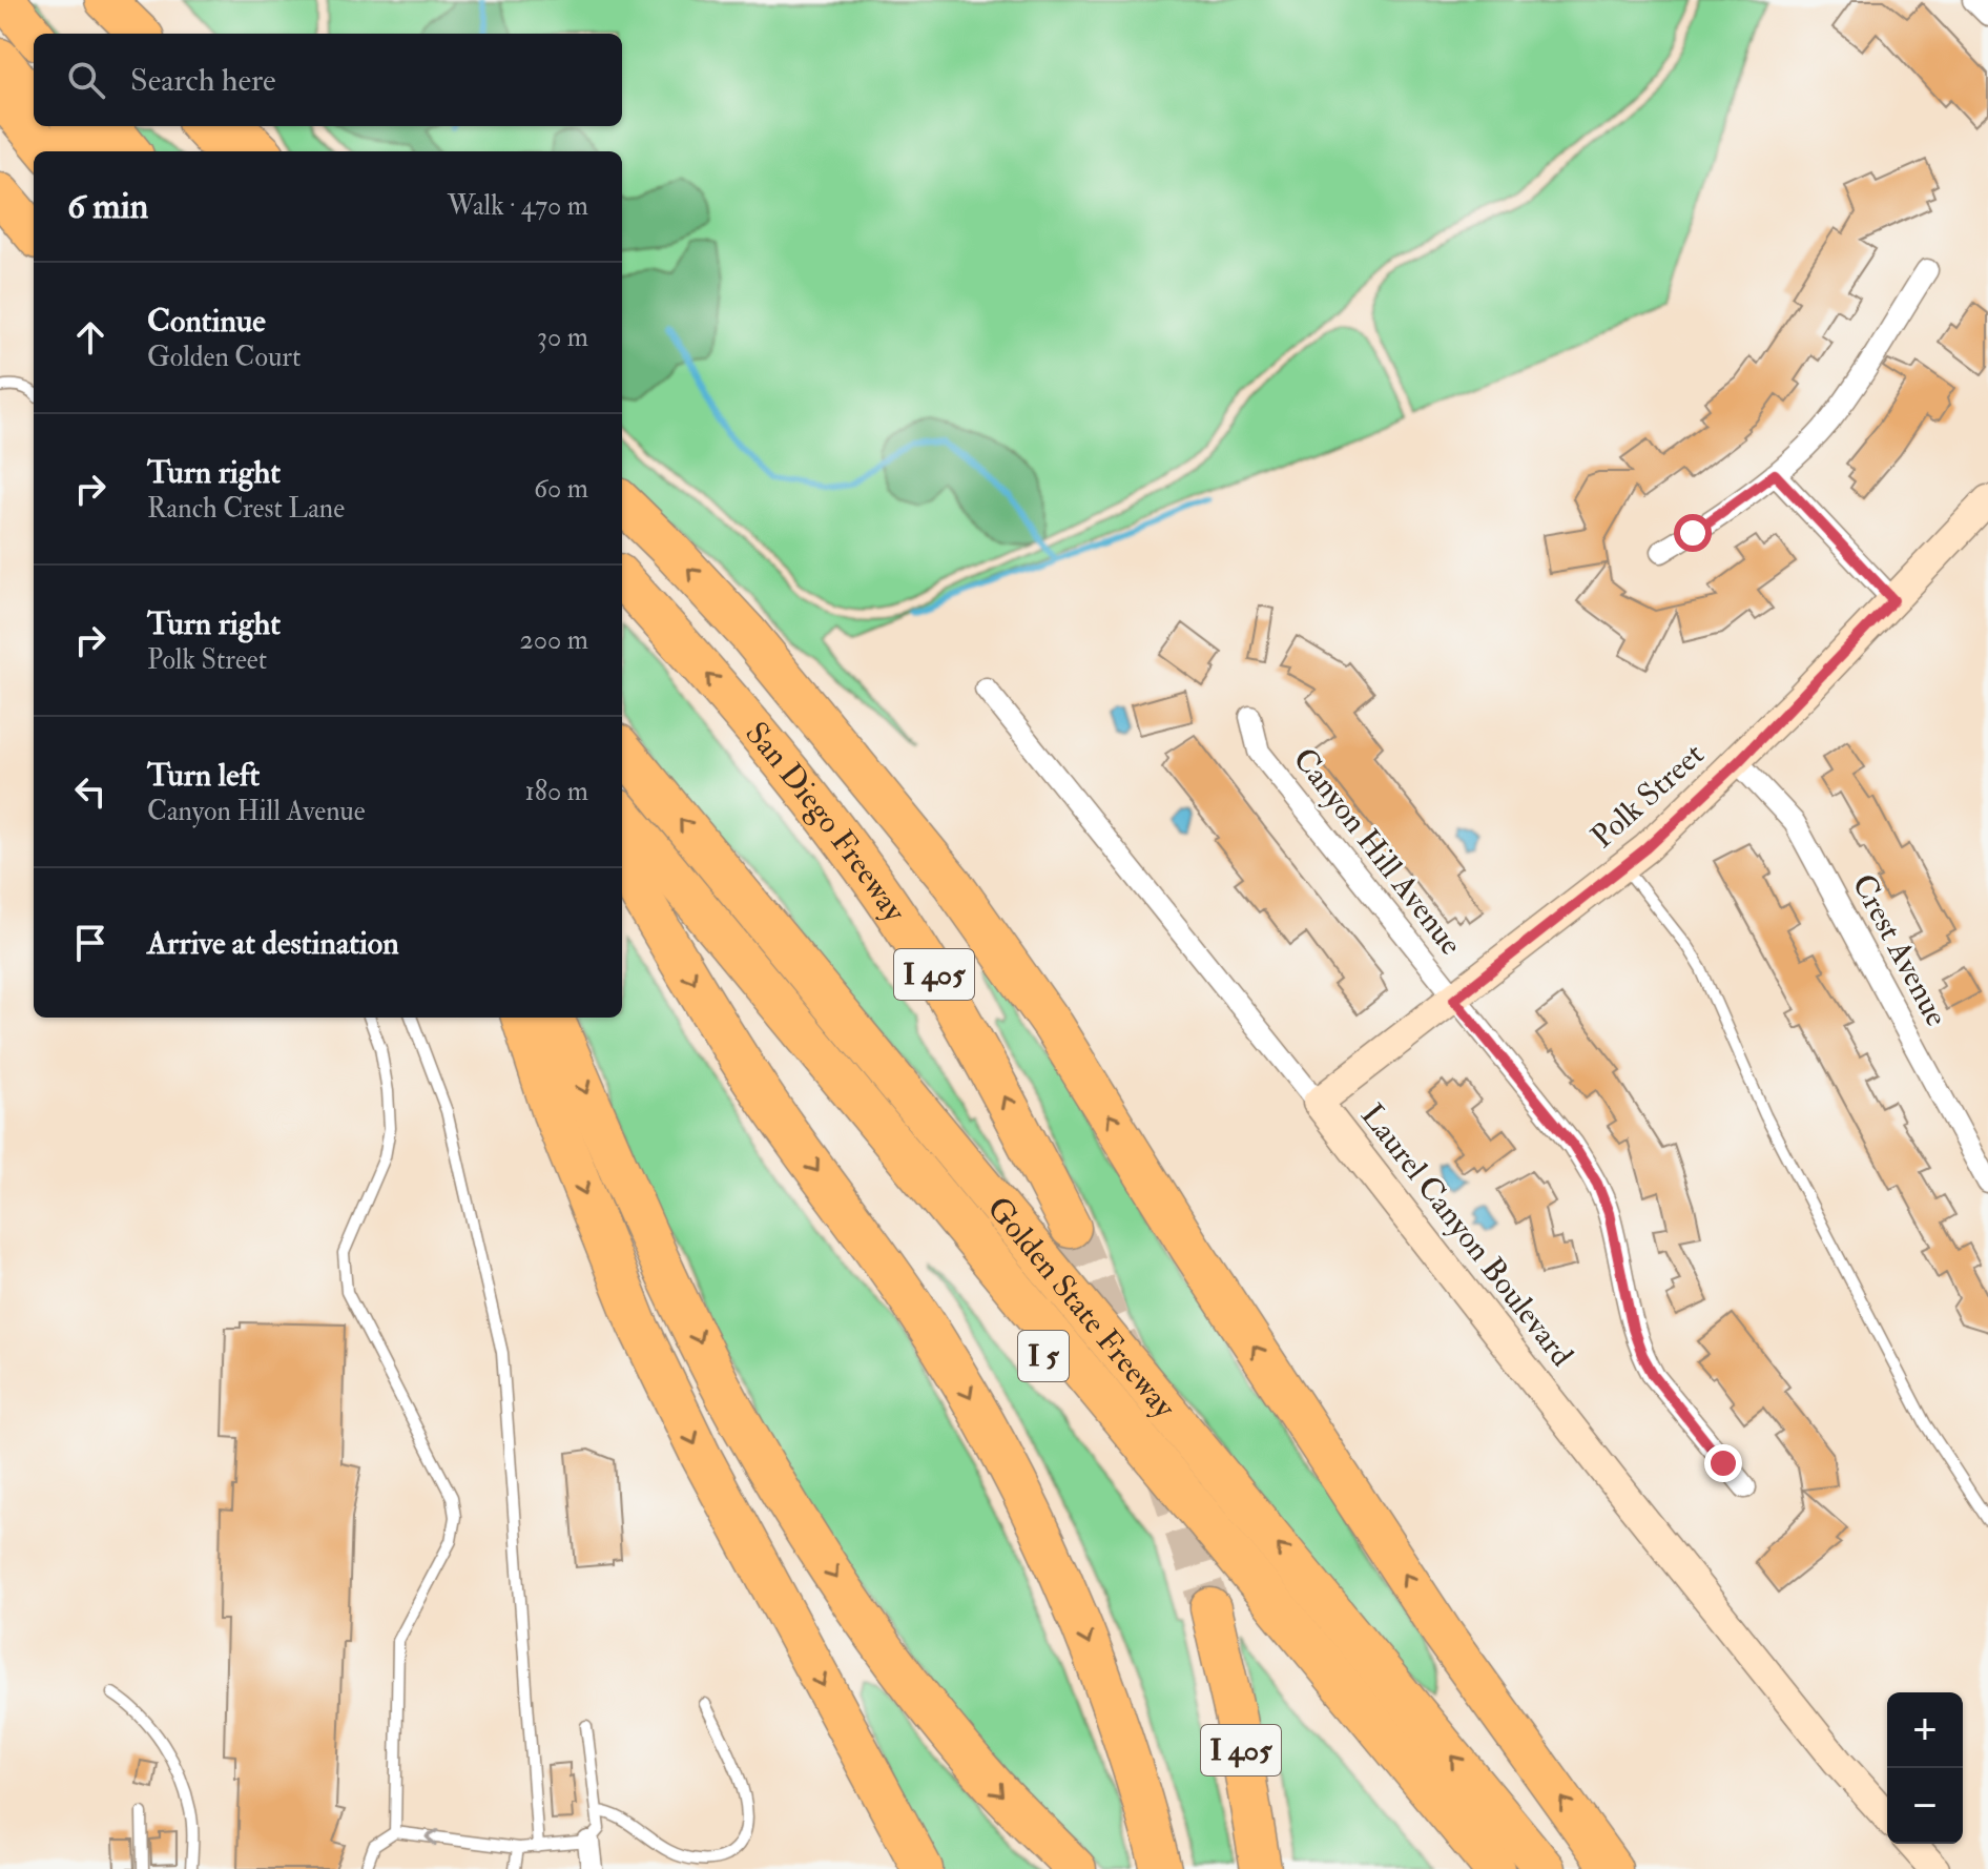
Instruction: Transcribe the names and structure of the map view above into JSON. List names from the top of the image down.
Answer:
{
  "streets": {
    "highway": [
      "San Diego Freeway",
      "I 405",
      "Golden State Freeway",
      "I 5"
    ],
    "street": [
      "Polk Street",
      "Canyon Hill Avenue",
      "Crest Avenue",
      "Laurel Canyon Boulevard"
    ]
  },
  "crossings": [
    ["Polk Street", "Canyon Hill Avenue"],
    ["Polk Street", "Crest Avenue"],
    ["Polk Street", "Laurel Canyon Boulevard"]
  ],
  "page": {
    "search": "Search here",
    "heading": ["6 min", "Walk · 470 m"],
    "list": [
      ["Continue", "Golden Court", "30 m"],
      ["Turn right", "Ranch Crest Lane", "60 m"],
      ["Turn right", "Polk Street", "200 m"],
      ["Turn left", "Canyon Hill Avenue", "180 m"],
      "Arrive at destination"
    ],
    "map_buttons": ["+", "−"]
  }
}
